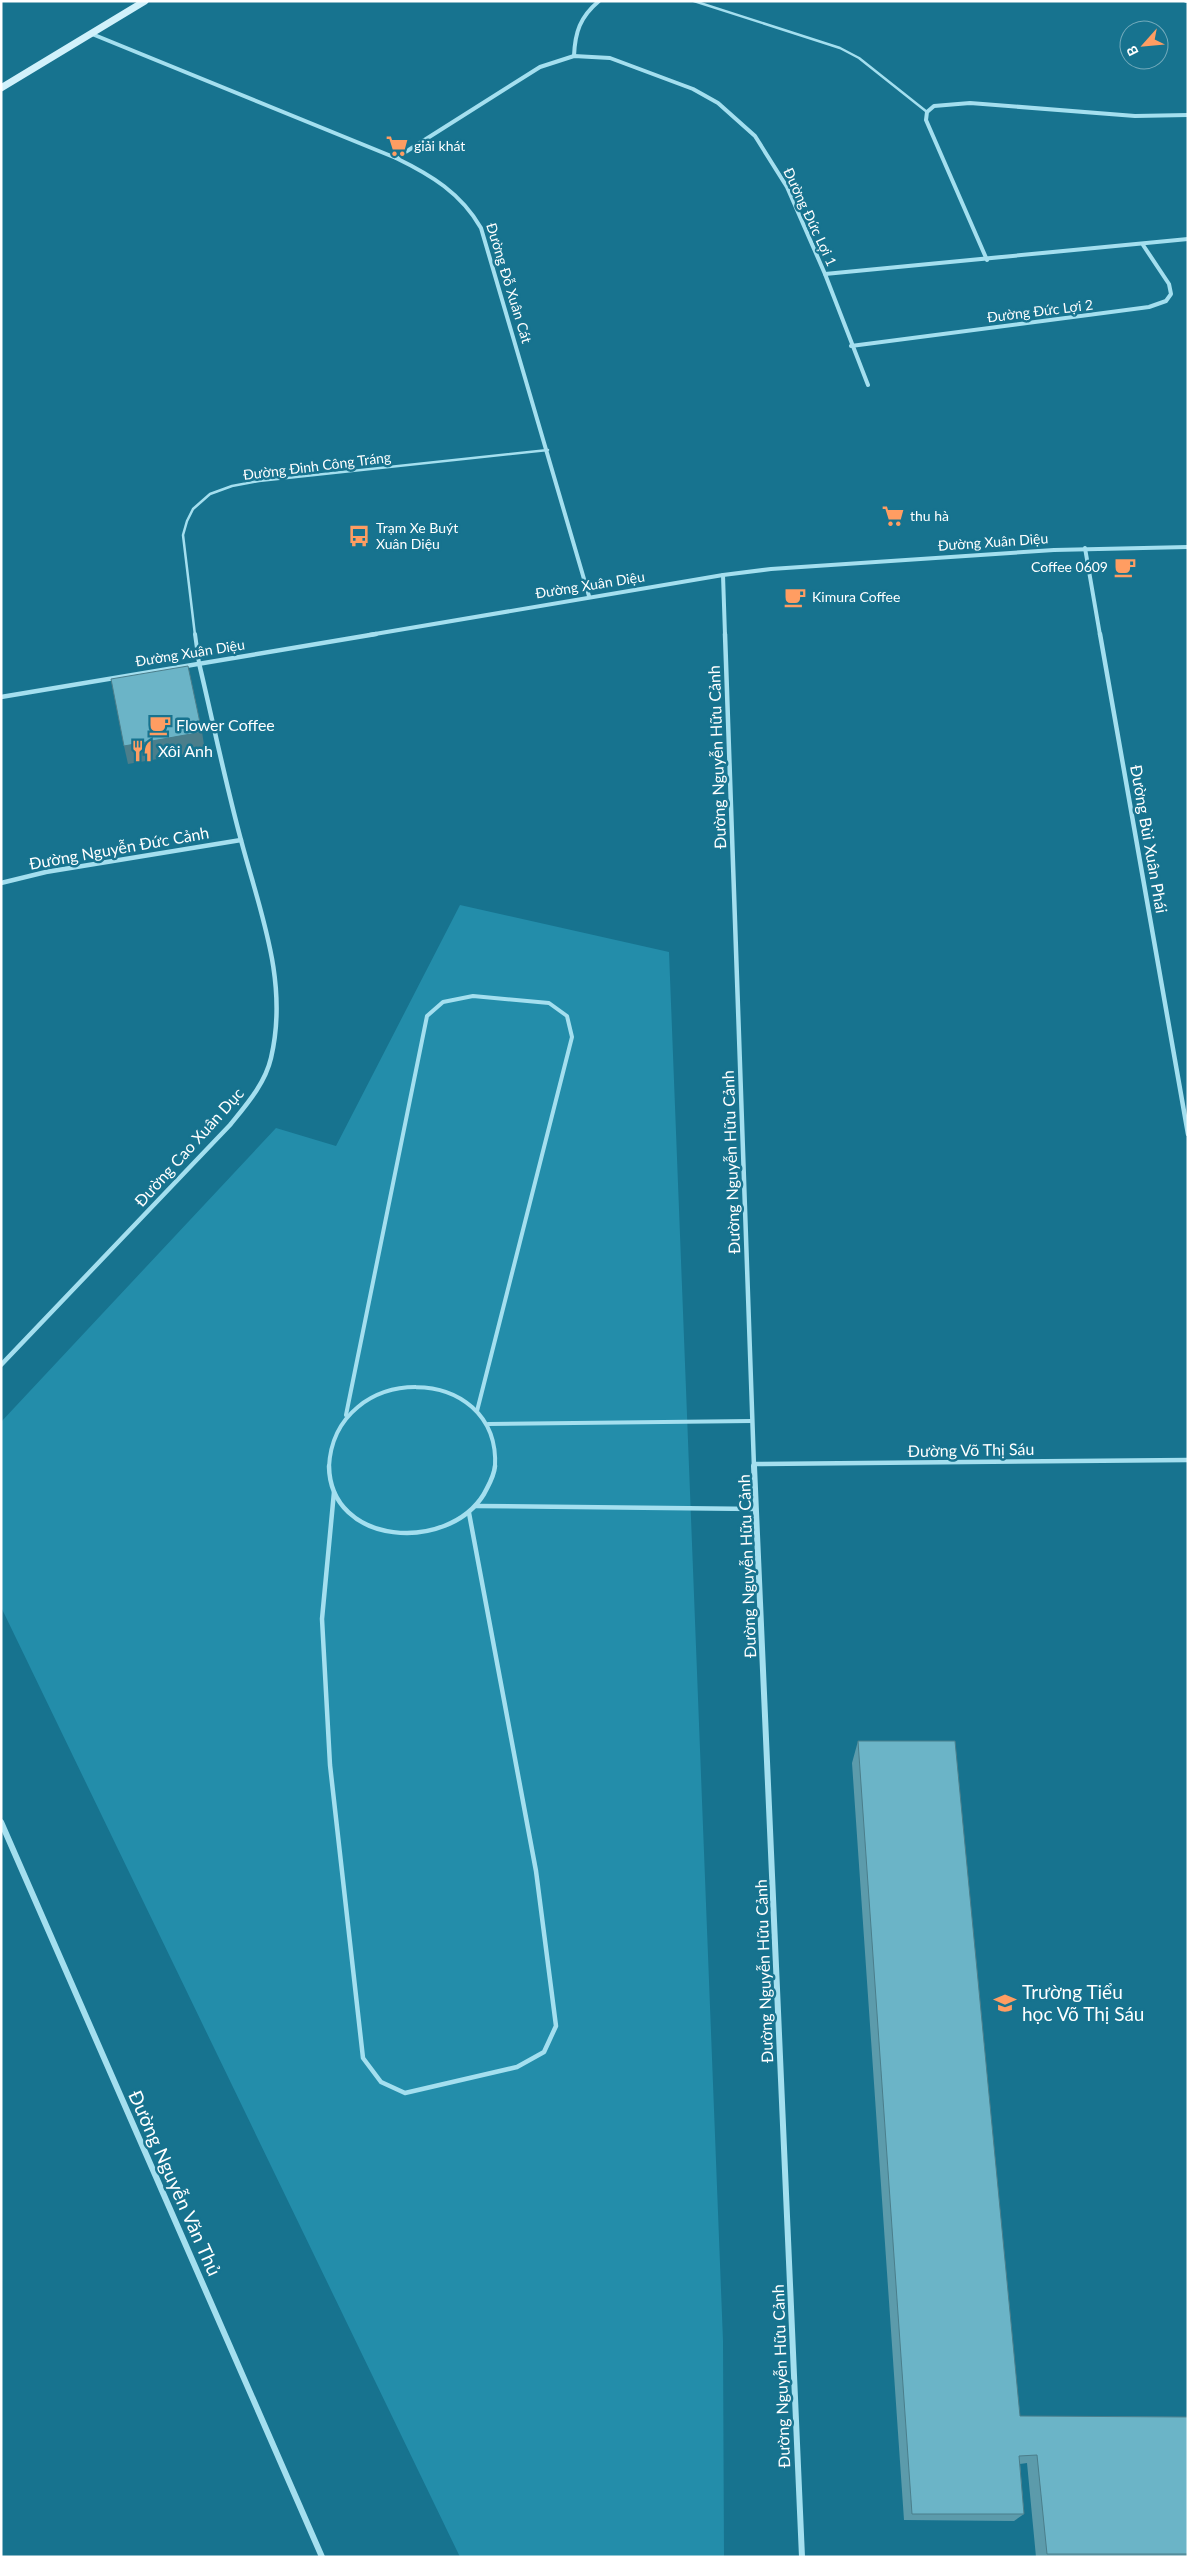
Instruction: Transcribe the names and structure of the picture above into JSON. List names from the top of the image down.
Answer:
{
  "streets": {
    "street": [
      "Đường Đức Lợi 1",
      "Đường Đỗ Xuân Cát",
      "Đường Đức Lợi 2",
      "Đường Xuân Diệu",
      "Đường Nguyễn Hữu Cảnh",
      "Đường Bùi Xuân Phái",
      "Đường Nguyễn Đức Cảnh",
      "Đường Cao Xuân Dục",
      "Đường Võ Thị Sáu",
      "Đường Nguyễn Văn Thủ"
    ],
    "lane": ["Đường Đinh Công Tráng"]
  },
  "crossings": [
    ["Đường Đức Lợi 1", "Đường Đỗ Xuân Cát"],
    ["Đường Đức Lợi 1", "Đường Đức Lợi 2"],
    ["Đường Đỗ Xuân Cát", "Đường Đinh Công Tráng"],
    ["Đường Đỗ Xuân Cát", "Đường Xuân Diệu"],
    ["Đường Đinh Công Tráng", "Đường Xuân Diệu"],
    ["Đường Đinh Công Tráng", "Đường Cao Xuân Dục"],
    ["Đường Xuân Diệu", "Đường Nguyễn Hữu Cảnh"],
    ["Đường Xuân Diệu", "Đường Bùi Xuân Phái"],
    ["Đường Xuân Diệu", "Đường Cao Xuân Dục"],
    ["Đường Nguyễn Hữu Cảnh", "Đường Võ Thị Sáu"],
    ["Đường Nguyễn Đức Cảnh", "Đường Cao Xuân Dục"]
  ],
  "places": {
    "supermarket": ["giải khát", "thu hà"],
    "bus stop": ["Trạm Xe Buýt Xuân Diệu"],
    "cafe": ["Coffee 0609", "Kimura Coffee", "Flower Coffee"],
    "restaurant": ["Xôi Anh"],
    "school or university": ["Trường Tiểu học Võ Thị Sáu"]
  },
  "north": "bottom left"
}
